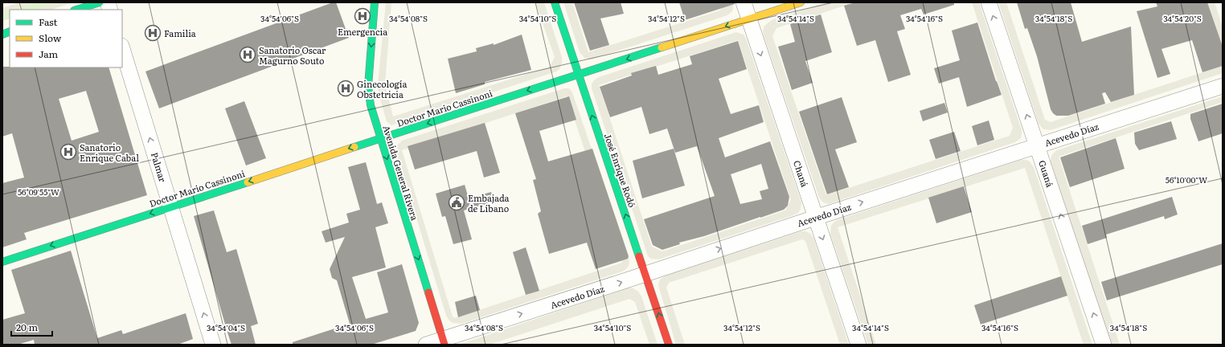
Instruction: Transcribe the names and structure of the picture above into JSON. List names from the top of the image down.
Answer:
{
  "streets": {
    "street": [
      "Doctor Mario Cassinoni",
      "Acevedo Díaz",
      "Palmar",
      "José Enrique Rodó",
      "Avenida General Rivera",
      "Chaná",
      "Guaná"
    ]
  },
  "crossings": [
    ["Doctor Mario Cassinoni", "Palmar"],
    ["Doctor Mario Cassinoni", "José Enrique Rodó"],
    ["Doctor Mario Cassinoni", "Avenida General Rivera"],
    ["Doctor Mario Cassinoni", "Chaná"],
    ["Acevedo Díaz", "José Enrique Rodó"],
    ["Acevedo Díaz", "Avenida General Rivera"],
    ["Acevedo Díaz", "Chaná"],
    ["Acevedo Díaz", "Guaná"]
  ],
  "one_way": [
    "Doctor Mario Cassinoni",
    "Acevedo Díaz",
    "Palmar",
    "José Enrique Rodó",
    "Avenida General Rivera",
    "Chaná",
    "Guaná"
  ],
  "places": {
    "hospital": [
      "Emergencia",
      "Familia",
      "Sanatorio Oscar Magurno Souto",
      "Ginecología Obstetricia",
      "Sanatorio Enrique Cabal"
    ],
    "public building": ["Embajada de Líbano"]
  },
  "legend": ["Fast", "Slow", "Jam"],
  "scale_bar": "20 m",
  "coordinates": [
    "34°54'06\"S",
    "34°54'08\"S",
    "34°54'10\"S",
    "34°54'12\"S",
    "34°54'14\"S",
    "34°54'16\"S",
    "34°54'18\"S",
    "34°54'20\"S",
    "56°10'00\"W",
    "56°09'55\"W",
    "34°54'04\"S"
  ]
}
